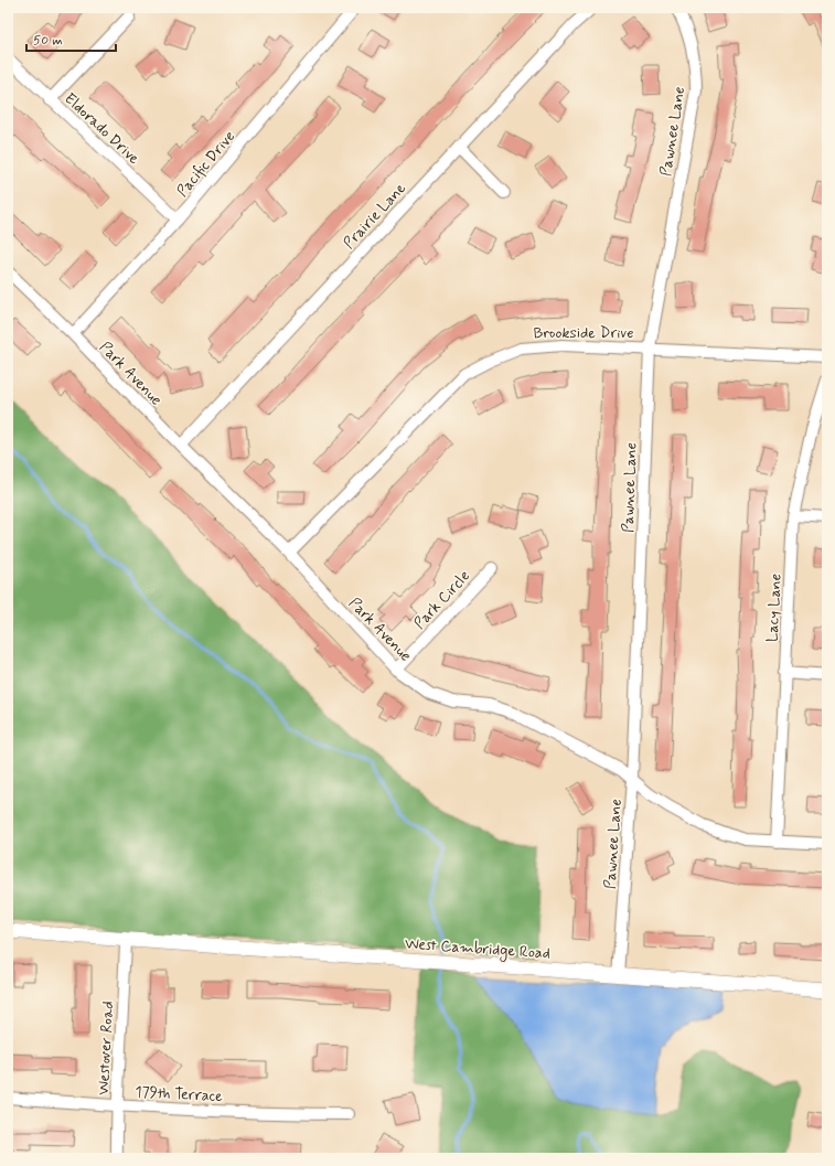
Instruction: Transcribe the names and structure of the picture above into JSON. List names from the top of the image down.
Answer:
{
  "streets": {
    "street": [
      "Eldorado Drive",
      "Pawnee Lane",
      "Pacific Drive",
      "Prairie Lane",
      "Brookside Drive",
      "Park Avenue",
      "Park Circle",
      "Lacy Lane",
      "West Cambridge Road",
      "Westover Road",
      "179th Terrace"
    ]
  },
  "crossings": [
    ["Eldorado Drive", "Pacific Drive"],
    ["Pawnee Lane", "Brookside Drive"],
    ["Pawnee Lane", "Park Avenue"],
    ["Pawnee Lane", "West Cambridge Road"],
    ["Pacific Drive", "Park Avenue"],
    ["Prairie Lane", "Park Avenue"],
    ["Brookside Drive", "Park Avenue"],
    ["Park Avenue", "Park Circle"],
    ["Park Avenue", "Lacy Lane"],
    ["West Cambridge Road", "Westover Road"],
    ["Westover Road", "179th Terrace"]
  ],
  "scale_bar": "50 m"
}
